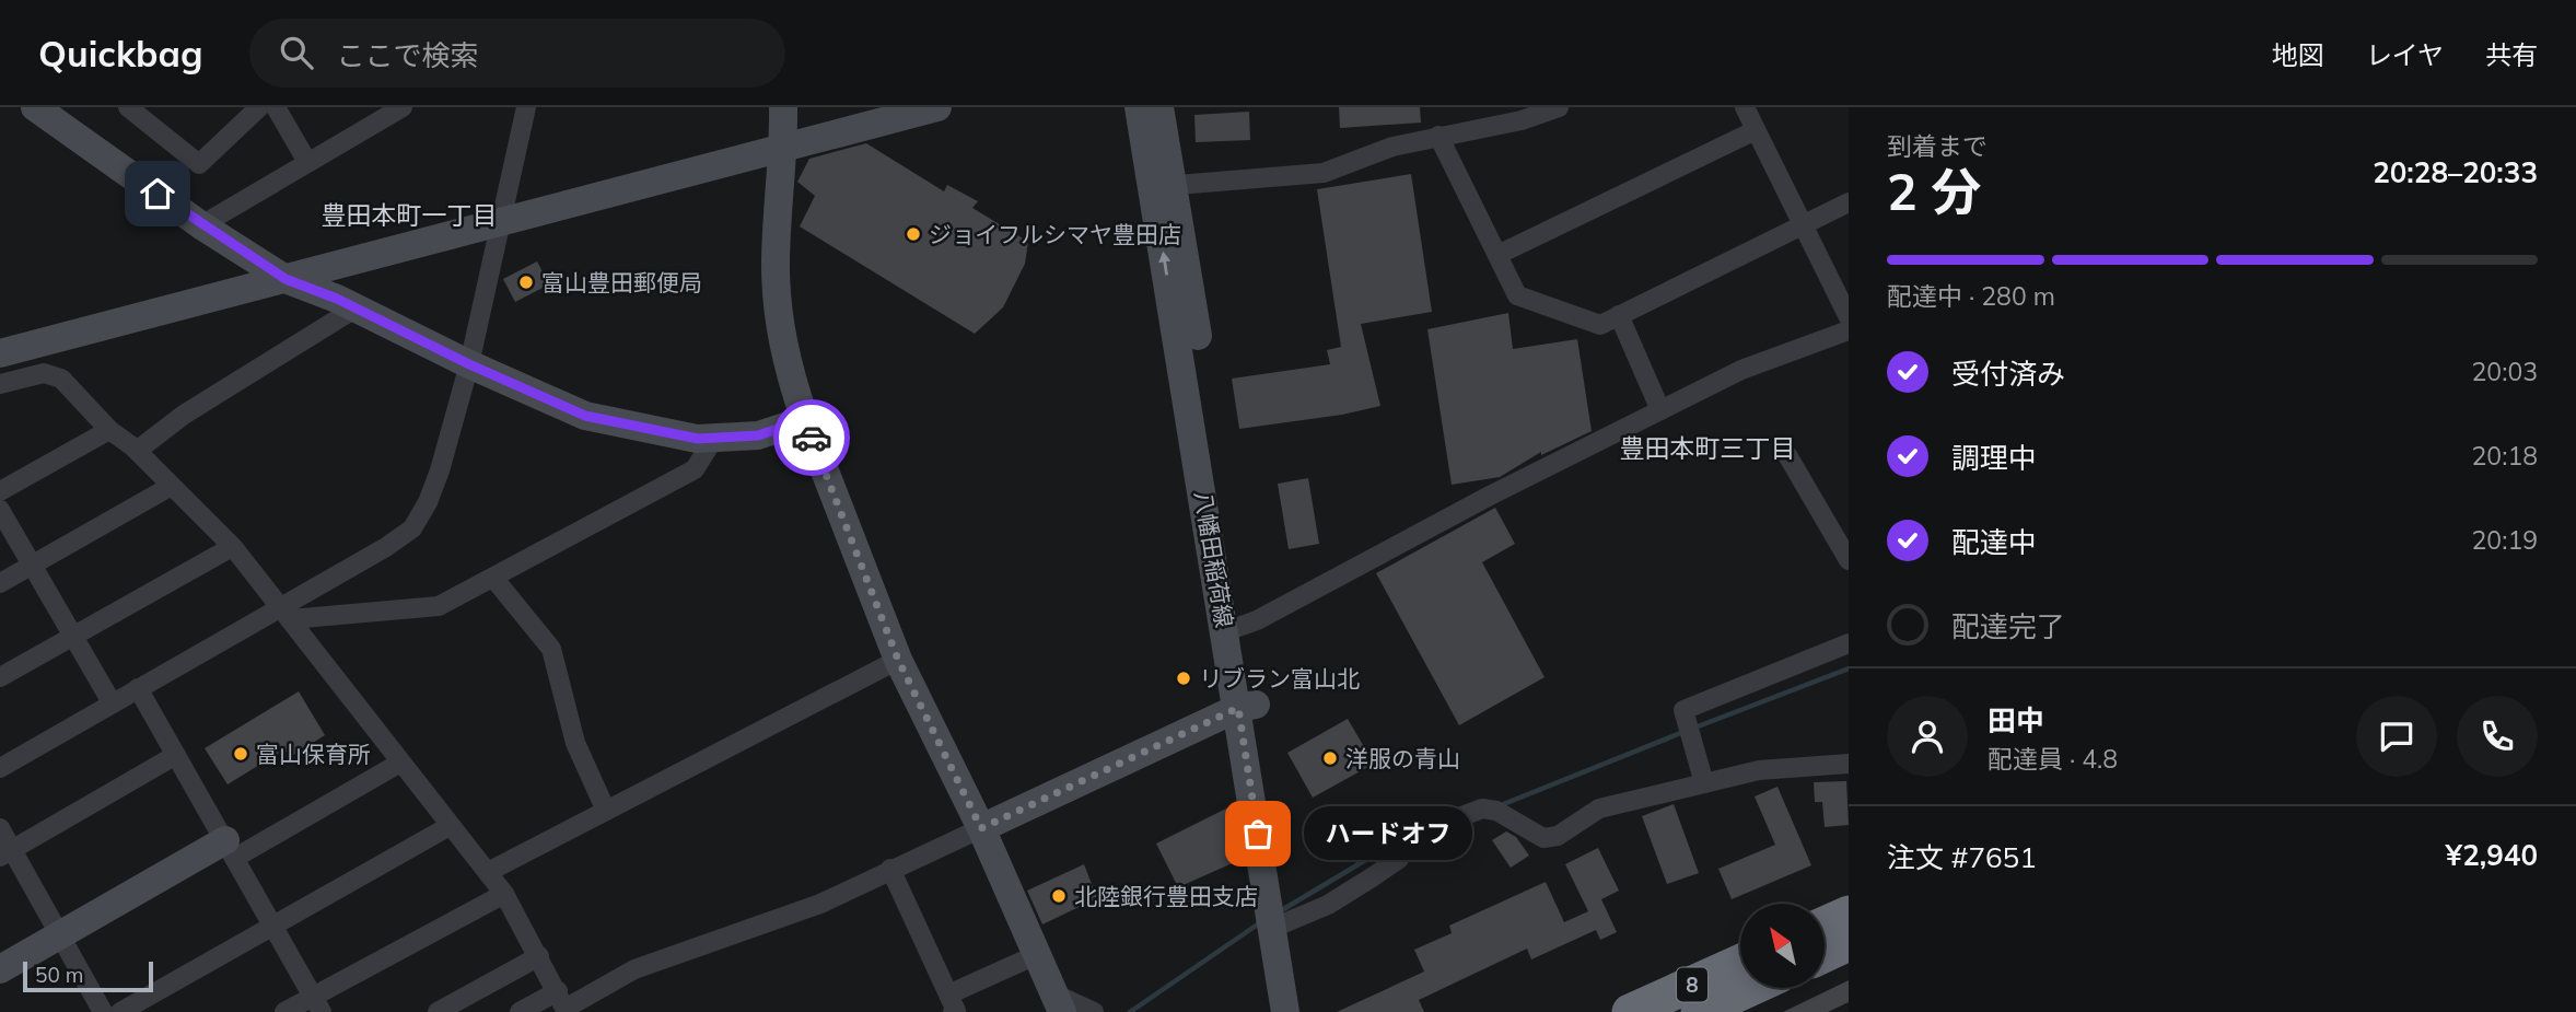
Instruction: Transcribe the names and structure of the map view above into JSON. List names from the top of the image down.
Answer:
{
  "streets": {
    "highway": ["8"],
    "main road": ["八幡田稲荷線"]
  },
  "districts": ["豊田本町一丁目", "豊田本町三丁目"],
  "places": [
    "ジョイフルシマヤ豊田店",
    "富山豊田郵便局",
    "リブラン富山北",
    "富山保育所",
    "洋服の青山",
    "ハードオフ",
    "北陸銀行豊田支店"
  ],
  "scale_bar": "50 m",
  "north": "top left",
  "page": {
    "header": "Quickbag",
    "search": "ここで検索",
    "nav": ["地図", "レイヤ", "共有"],
    "heading": ["2 分", "到着まで", "20:28–20:33"],
    "panel": [
      "田中",
      "配達員 · 4.8",
      "注文 #7651",
      "¥2,940"
    ],
    "bar": "配達中 · 280 m",
    "list": [
      ["受付済み", "20:03"],
      ["調理中", "20:18"],
      ["配達中", "20:19"],
      "配達完了"
    ],
    "bubble": "ハードオフ",
    "scale": "50 m"
  }
}
